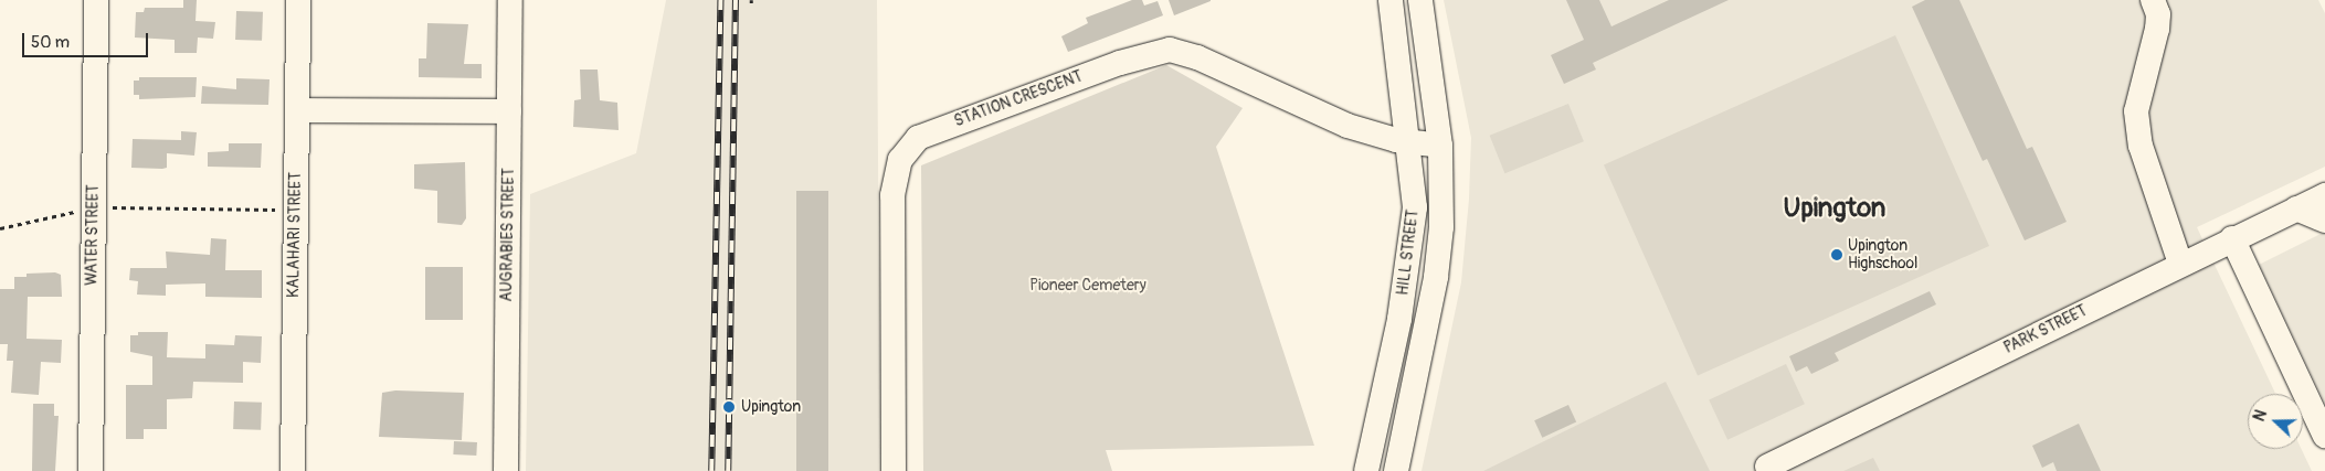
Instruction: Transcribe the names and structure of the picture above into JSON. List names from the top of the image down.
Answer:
{
  "streets": {
    "street": [
      "STATION CRESCENT",
      "WATER STREET",
      "KALAHARI STREET",
      "AUGRABIES STREET",
      "HILL STREET",
      "PARK STREET"
    ]
  },
  "crossings": [
    ["STATION CRESCENT", "HILL STREET"]
  ],
  "districts": ["Upington"],
  "parks": ["Pioneer Cemetery"],
  "places": ["Upington Highschool", "Upington"],
  "scale_bar": "50 m",
  "north": "left"
}
